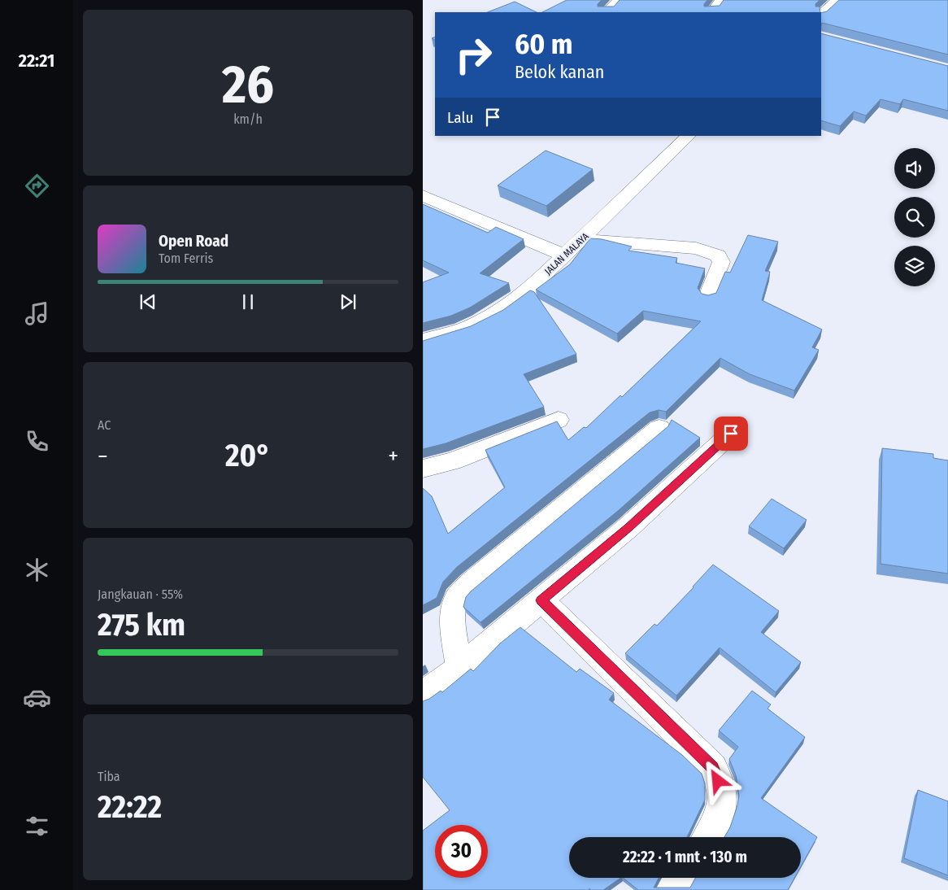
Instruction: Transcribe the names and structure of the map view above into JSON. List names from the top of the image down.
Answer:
{
  "streets": {
    "street": ["JALAN MALAYA"]
  },
  "page": {
    "tabs": "22:21",
    "tile": [
      ["26", "km/h"],
      "AC",
      ["Jangkauan · 55%", "275 km"],
      ["Tiba", "22:22"]
    ],
    "turn": ["60 m", "Belok kanan"],
    "then": "Lalu",
    "song": ["Open Road", "Tom Ferris"],
    "heat": ["−", "20°", "+"],
    "limit": "30",
    "trip": "22:22 · 1 mnt · 130 m"
  }
}
